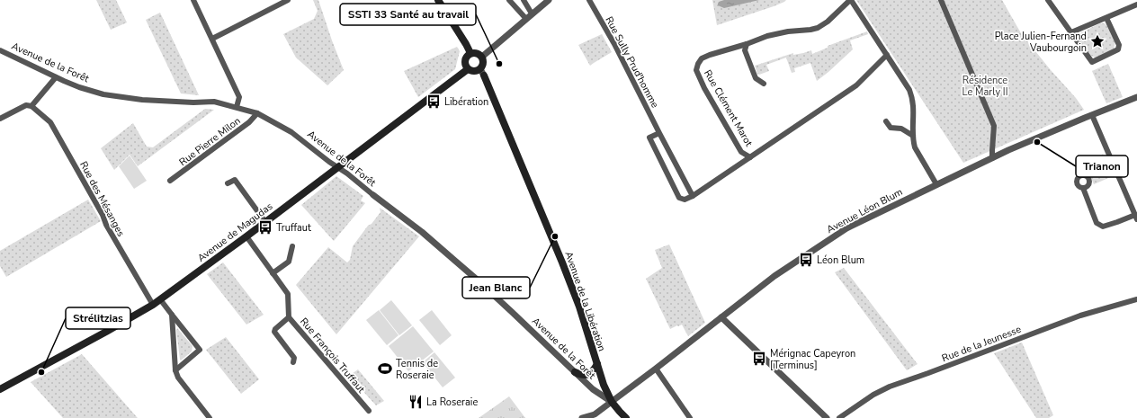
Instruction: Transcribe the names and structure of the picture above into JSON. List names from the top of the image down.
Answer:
{
  "streets": {
    "main road": ["Avenue de Magudas", "Avenue de la Libération"],
    "street": [
      "Avenue de la Forêt",
      "Rue Sully Prud'homme",
      "Rue Clément Marot",
      "Rue Pierre Milon",
      "Rue des Mésanges",
      "Avenue Léon Blum",
      "Rue de la Jeunesse",
      "Rue François Truffaut"
    ]
  },
  "crossings": [
    ["Avenue de la Forêt", "Rue Pierre Milon"],
    ["Avenue de la Forêt", "Avenue Léon Blum"],
    ["Avenue de la Forêt", "Avenue de Magudas"],
    ["Avenue de la Forêt", "Avenue de la Libération"],
    ["Rue des Mésanges", "Avenue de Magudas"],
    ["Avenue Léon Blum", "Avenue de la Libération"],
    ["Avenue de Magudas", "Avenue de la Libération"],
    ["Avenue de Magudas", "Rue François Truffaut"]
  ],
  "parks": ["Résidence Le Marly II"],
  "places": {
    "place": ["Place Julien-Fernand Vaubourgoin"],
    "other": [
      "SSTI 33 Santé au travail",
      "Trianon",
      "Jean Blanc",
      "Strélitzias"
    ],
    "bus stop": [
      "Libération",
      "Truffaut",
      "Léon Blum",
      "Mérignac Capeyron [Terminus]"
    ],
    "sports": ["Tennis de Roseraie"],
    "restaurant": ["La Roseraie"]
  }
}
